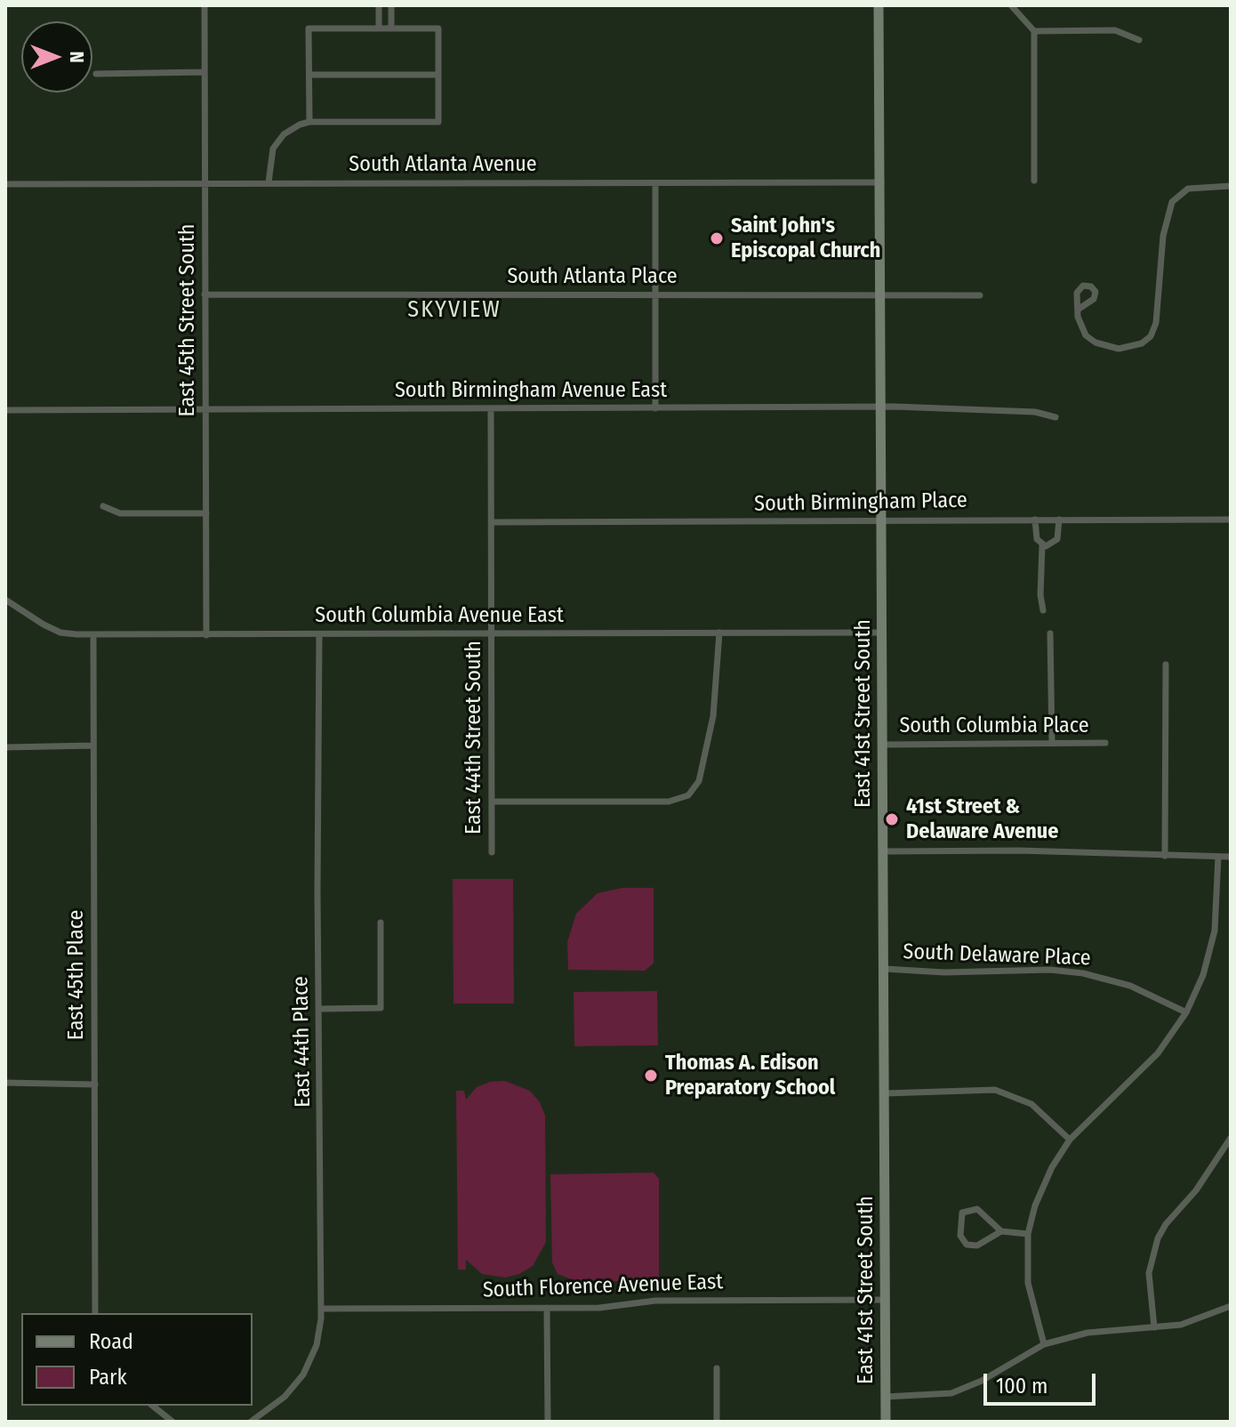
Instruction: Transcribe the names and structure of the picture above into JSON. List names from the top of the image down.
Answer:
{
  "streets": {
    "main road": ["East 41st Street South"],
    "street": [
      "South Atlanta Avenue",
      "South Atlanta Place",
      "East 45th Street South",
      "South Birmingham Avenue East",
      "South Birmingham Place",
      "South Columbia Avenue East",
      "South Columbia Place",
      "East 44th Street South",
      "South Delaware Place",
      "East 45th Place",
      "East 44th Place",
      "South Florence Avenue East"
    ]
  },
  "crossings": [
    ["South Atlanta Avenue", "East 45th Street South"],
    ["South Atlanta Avenue", "East 41st Street South"],
    ["South Atlanta Place", "East 45th Street South"],
    ["South Atlanta Place", "East 41st Street South"],
    ["East 45th Street South", "South Birmingham Avenue East"],
    ["East 45th Street South", "South Columbia Avenue East"],
    ["South Birmingham Avenue East", "East 41st Street South"],
    ["South Birmingham Avenue East", "East 44th Street South"],
    ["South Birmingham Place", "East 41st Street South"],
    ["South Birmingham Place", "East 44th Street South"],
    ["South Columbia Avenue East", "East 41st Street South"],
    ["South Columbia Avenue East", "East 44th Street South"],
    ["South Columbia Avenue East", "East 45th Place"],
    ["South Columbia Avenue East", "East 44th Place"],
    ["East 41st Street South", "South Columbia Place"],
    ["East 41st Street South", "South Delaware Place"],
    ["East 41st Street South", "South Florence Avenue East"],
    ["East 44th Place", "South Florence Avenue East"]
  ],
  "districts": ["SKYVIEW"],
  "places": ["Saint John's Episcopal Church", "41st Street & Delaware Avenue", "Thomas A. Edison Preparatory School"],
  "legend": ["Road", "Park"],
  "scale_bar": "100 m",
  "north": "right"
}
